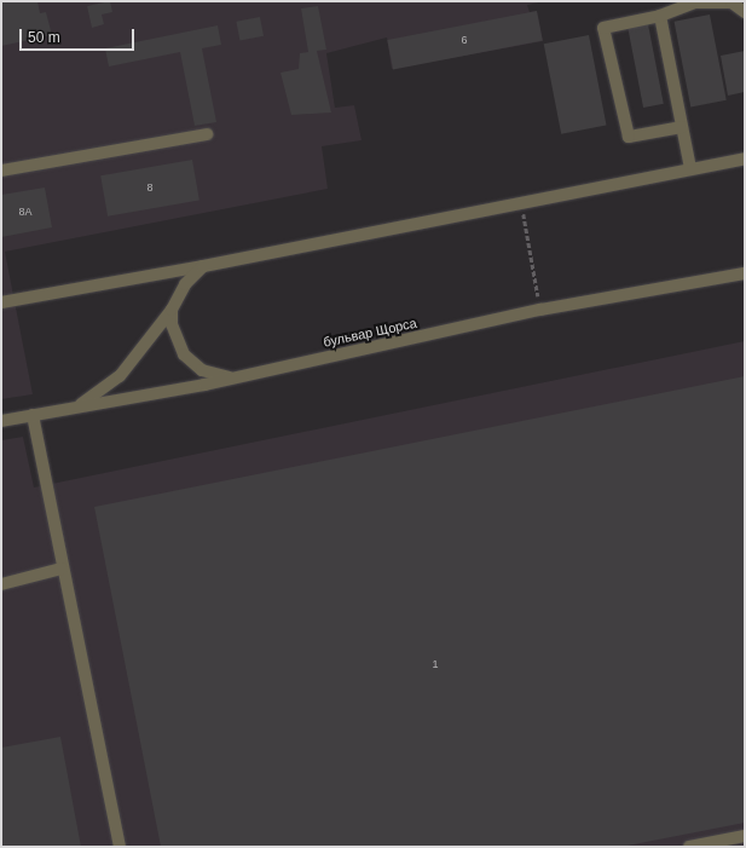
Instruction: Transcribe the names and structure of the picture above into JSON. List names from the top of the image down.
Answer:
{
  "streets": {
    "street": ["бульвар Щорса"]
  },
  "house_numbers": [
    "6",
    "8",
    "8А",
    "1"
  ],
  "scale_bar": "50 m"
}
